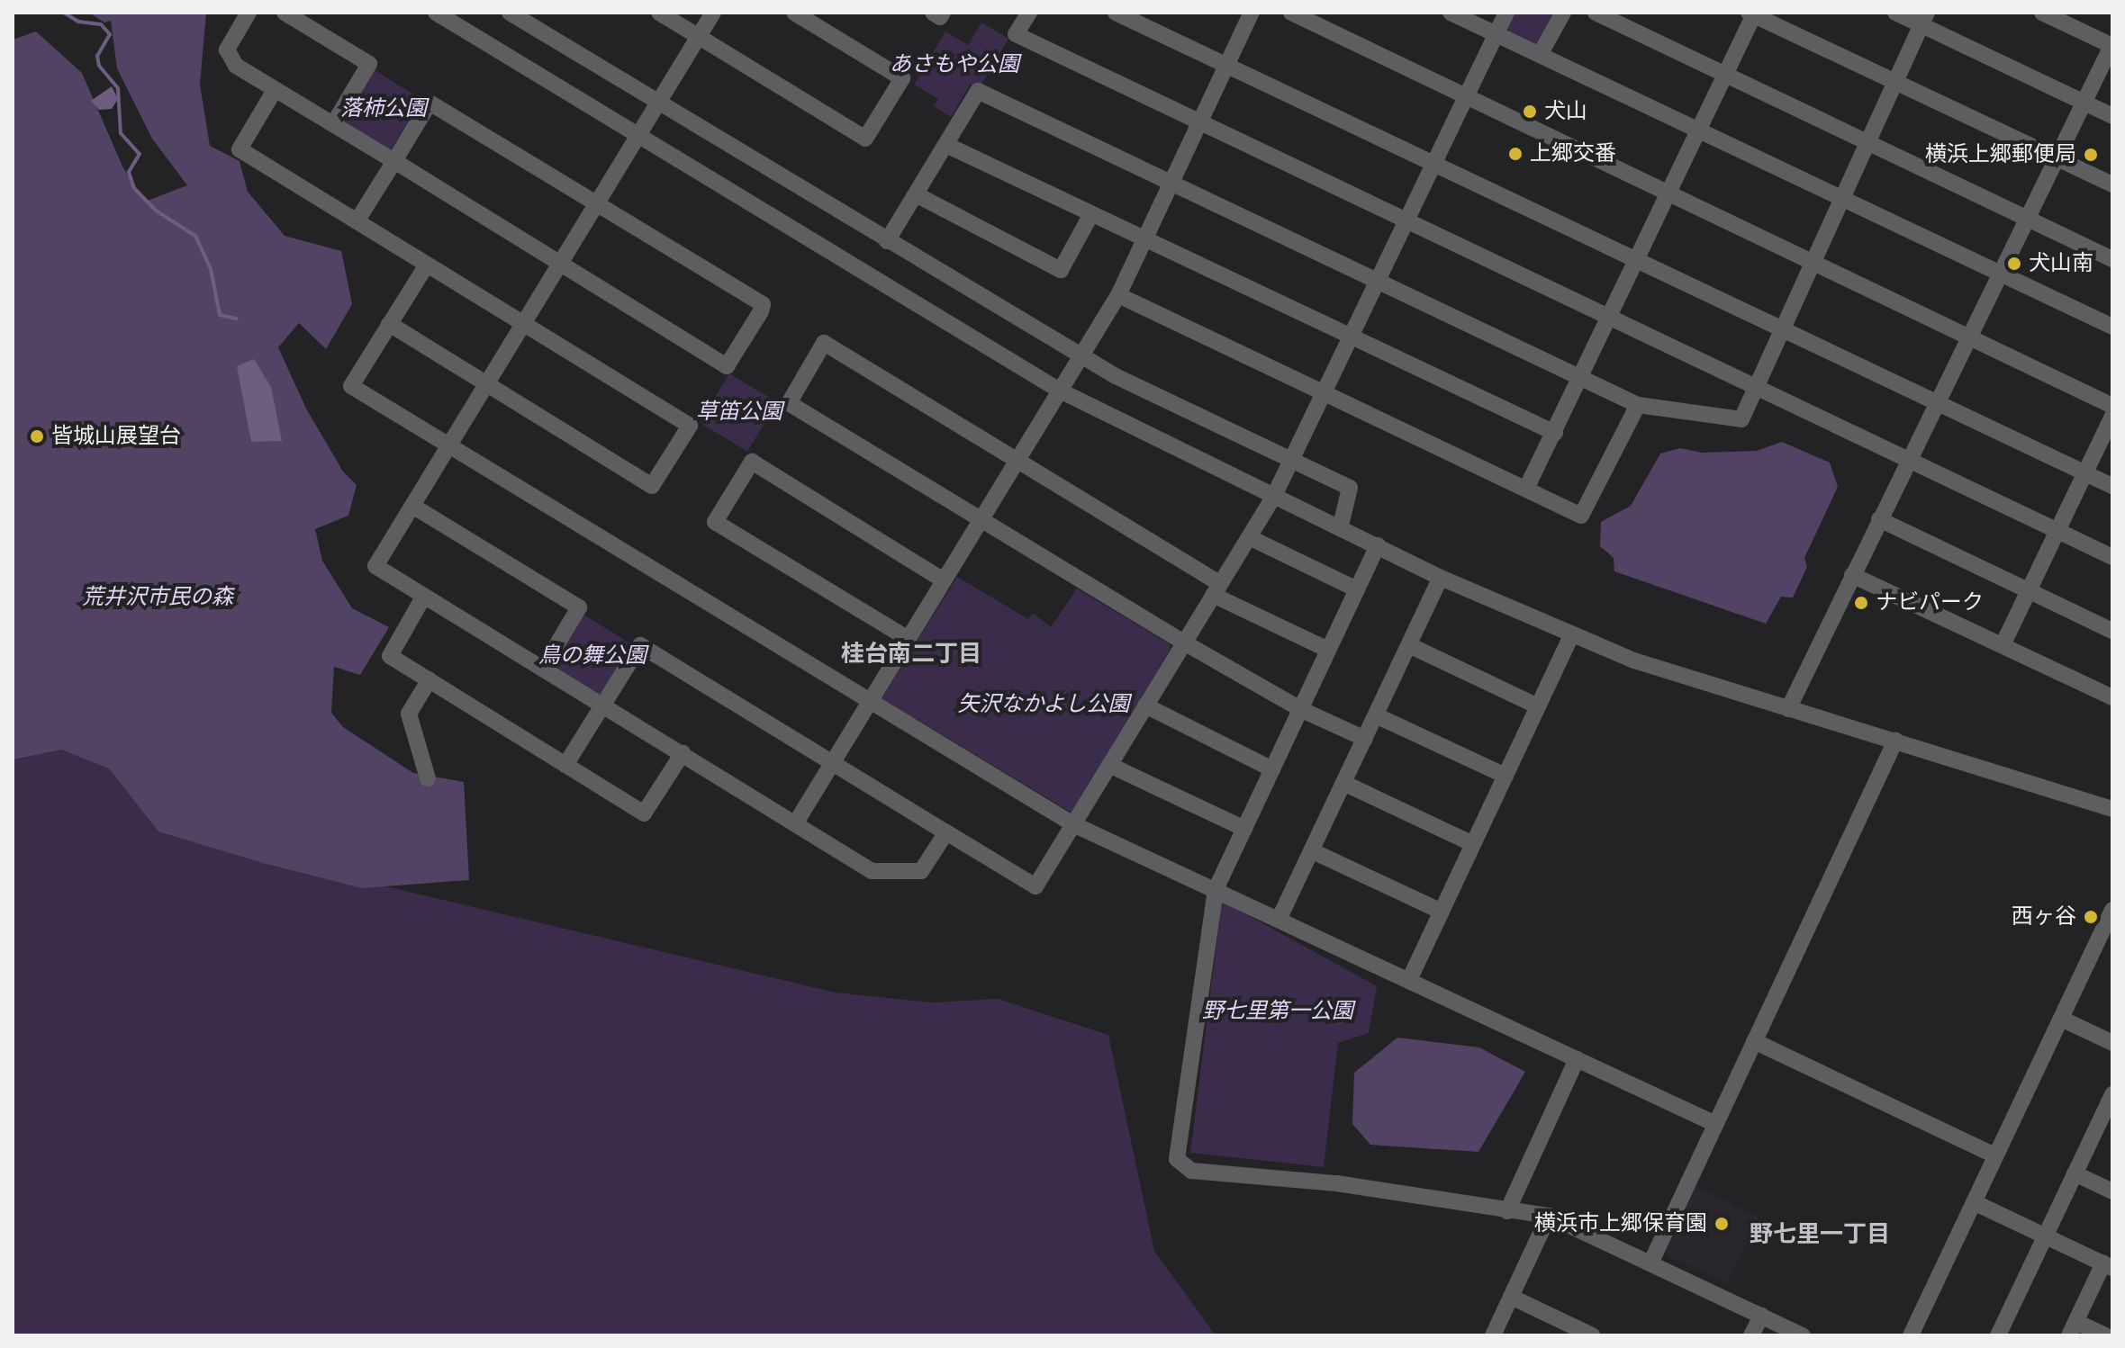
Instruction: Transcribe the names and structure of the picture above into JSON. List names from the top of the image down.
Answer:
{
  "districts": ["桂台南二丁目", "野七里一丁目"],
  "parks": [
    "あさもや公園",
    "落柿公園",
    "草笛公園",
    "荒井沢市民の森",
    "鳥の舞公園",
    "矢沢なかよし公園",
    "野七里第一公園"
  ],
  "places": [
    "犬山",
    "上郷交番",
    "横浜上郷郵便局",
    "犬山南",
    "皆城山展望台",
    "ナビパーク",
    "西ヶ谷",
    "横浜市上郷保育園"
  ]
}
